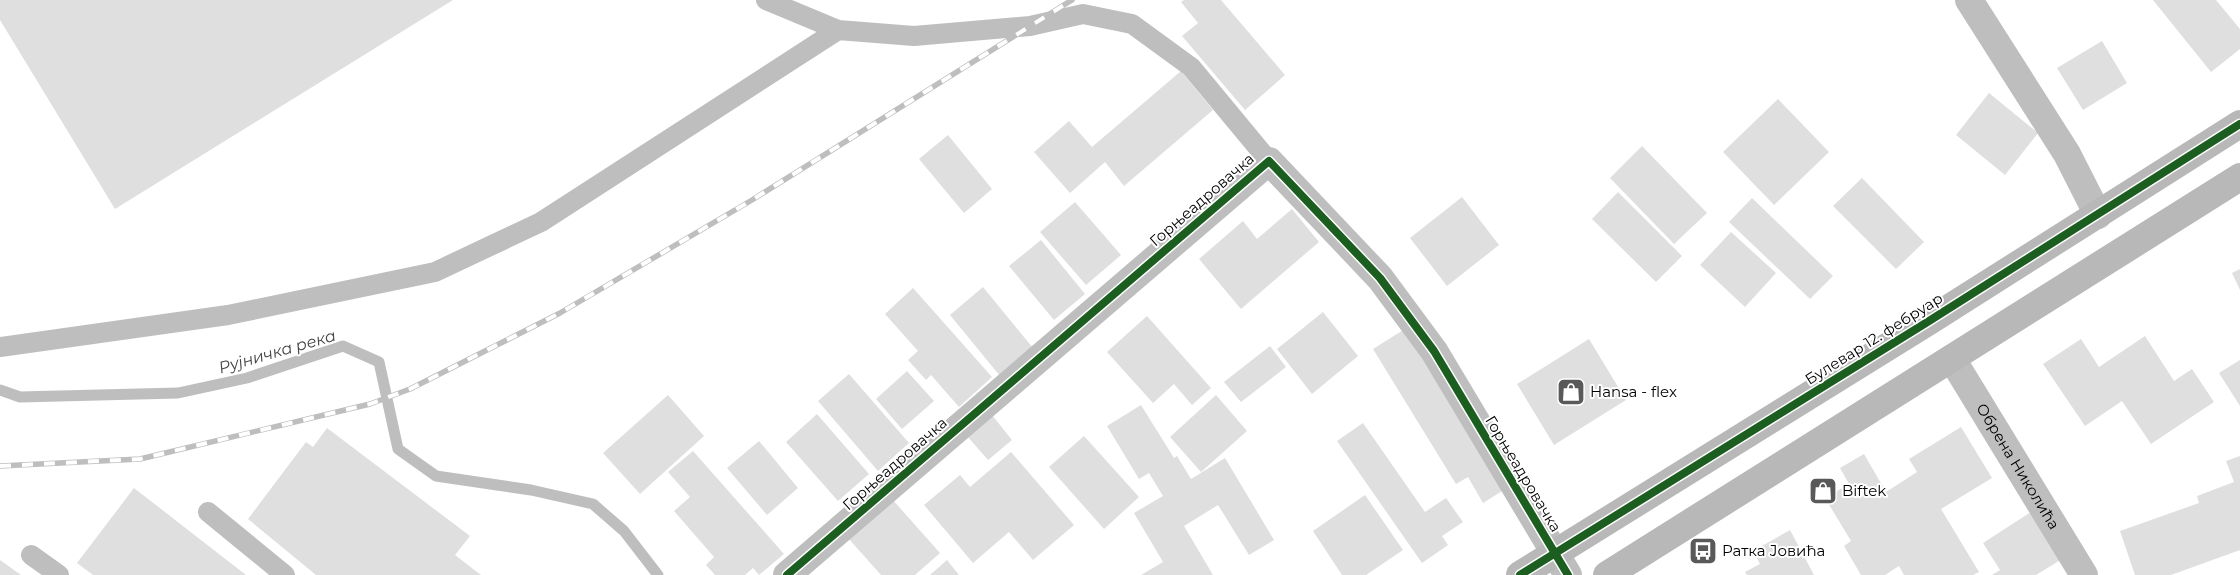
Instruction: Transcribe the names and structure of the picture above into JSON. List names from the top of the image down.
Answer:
{
  "streets": {
    "main road": ["Булевар 12. фебруар"],
    "street": ["Горњеадровачка", "Обрена Николића"]
  },
  "crossings": [
    ["Горњеадровачка", "Булевар 12. фебруар"]
  ],
  "water": ["Рујничка река"],
  "places": {
    "shop": ["Hansa - flex", "Biftek"],
    "bus stop": ["Ратка Јовића"]
  }
}
